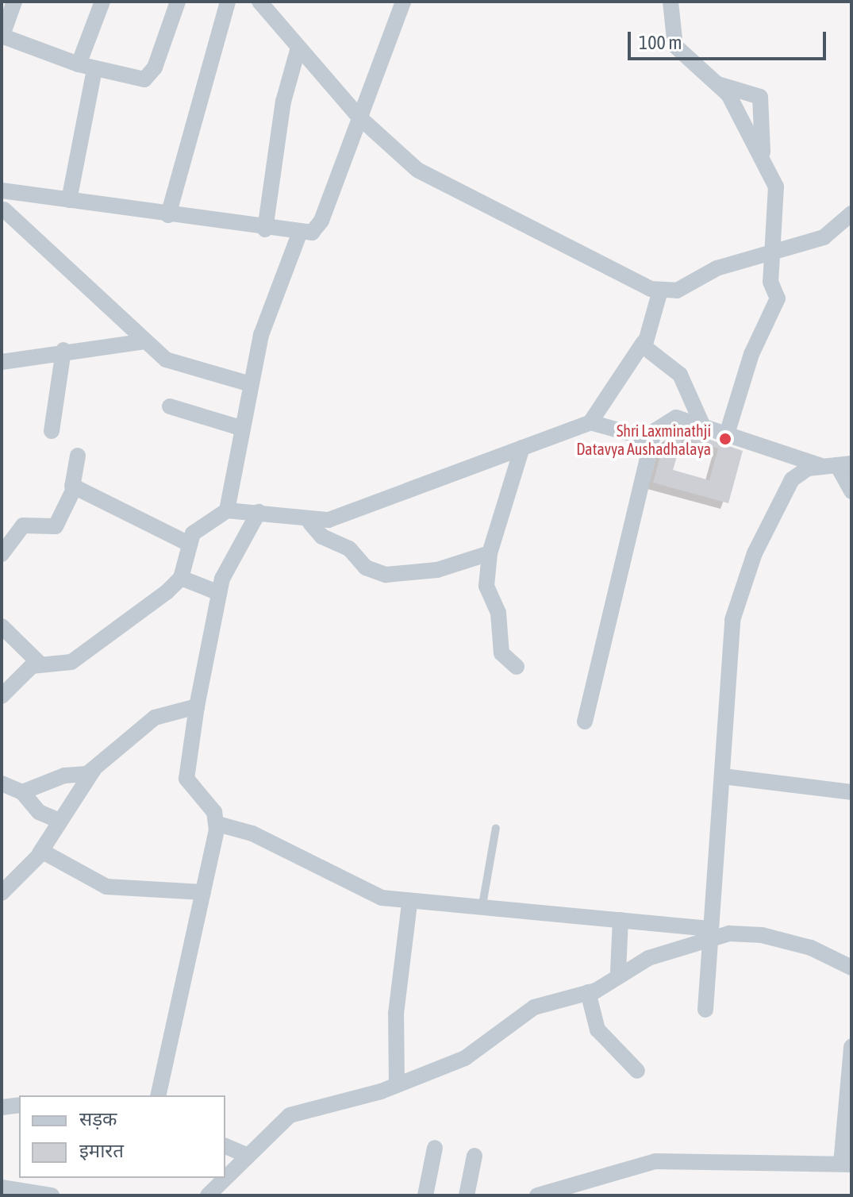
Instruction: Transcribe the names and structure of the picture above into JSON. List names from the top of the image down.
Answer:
{
  "places": ["Shri Laxminathji Datavya Aushadhalaya"],
  "legend": ["सड़क", "इमारत"],
  "scale_bar": "100 m"
}
